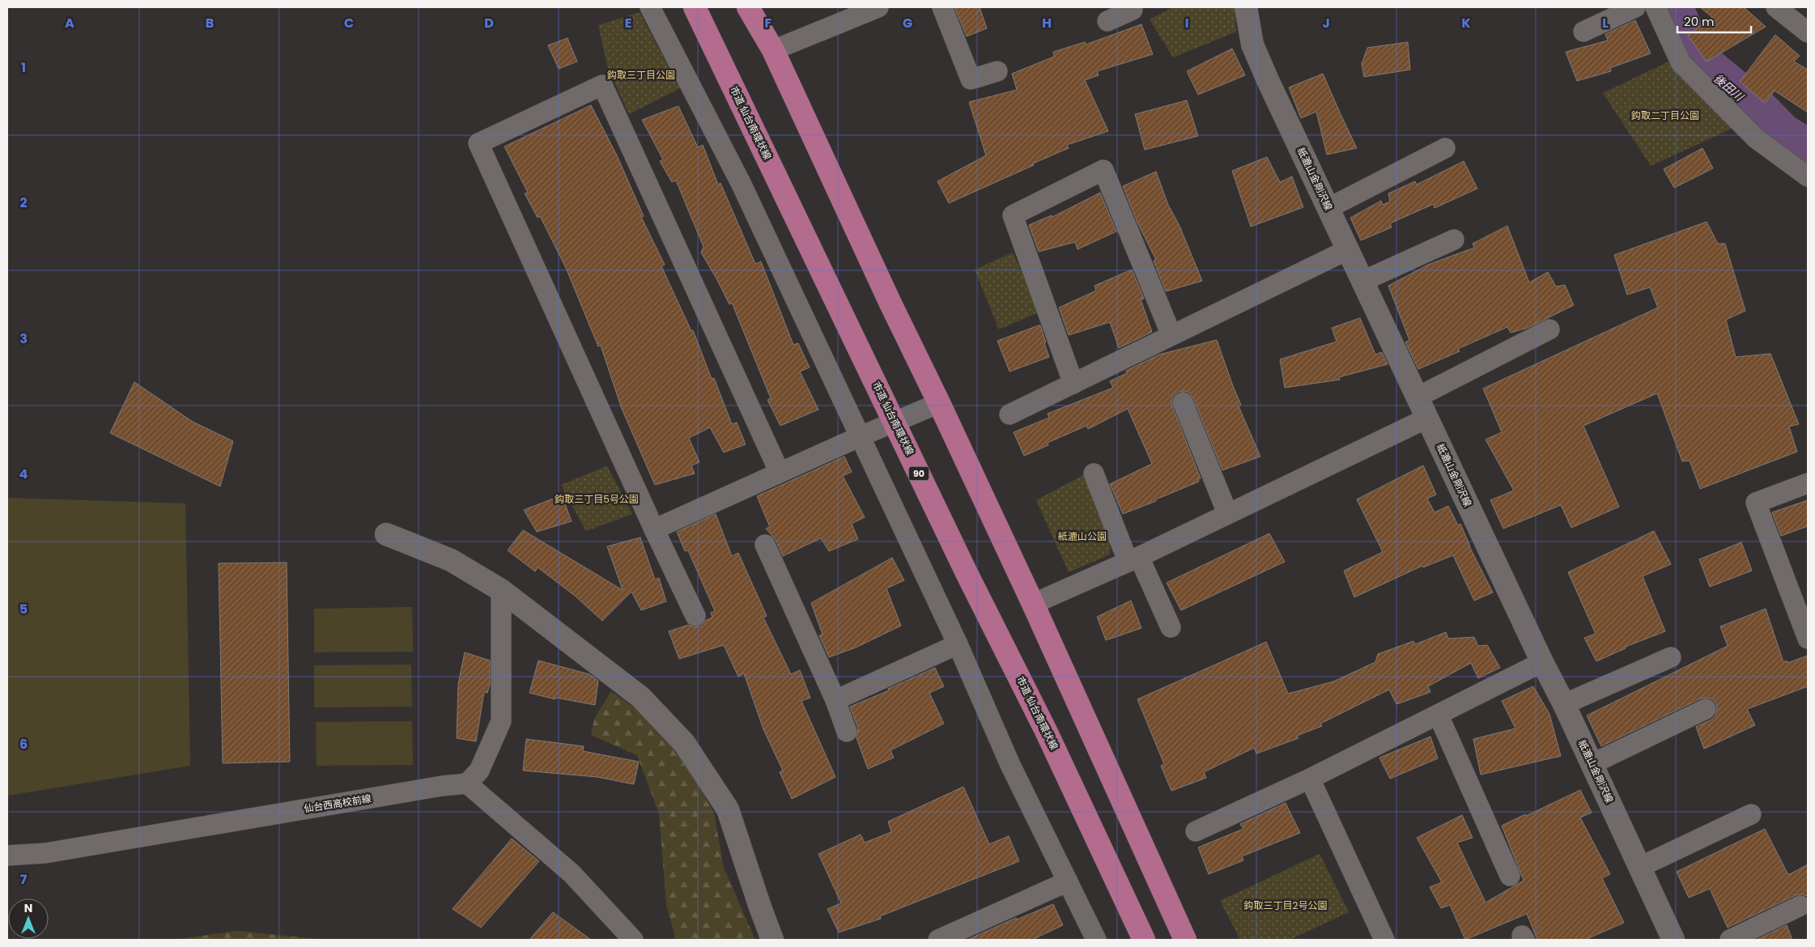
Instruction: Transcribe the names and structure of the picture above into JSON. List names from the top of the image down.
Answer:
{
  "streets": {
    "main road": ["市道 仙台南環状線", "90"],
    "street": ["紙漉山金剛沢線", "仙台西高校前線"]
  },
  "water": ["後田川"],
  "parks": [
    "鈎取三丁目公園",
    "鈎取二丁目公園",
    "鈎取三丁目5号公園",
    "紙漉山公園",
    "鈎取三丁目2号公園"
  ],
  "scale_bar": "20 m",
  "north": "top",
  "grid": {
    "columns": [
      "A",
      "B",
      "C",
      "D",
      "E",
      "F",
      "G",
      "H",
      "I",
      "J",
      "K",
      "L"
    ],
    "rows": [
      "1",
      "2",
      "3",
      "4",
      "5",
      "6",
      "7"
    ]
  }
}
